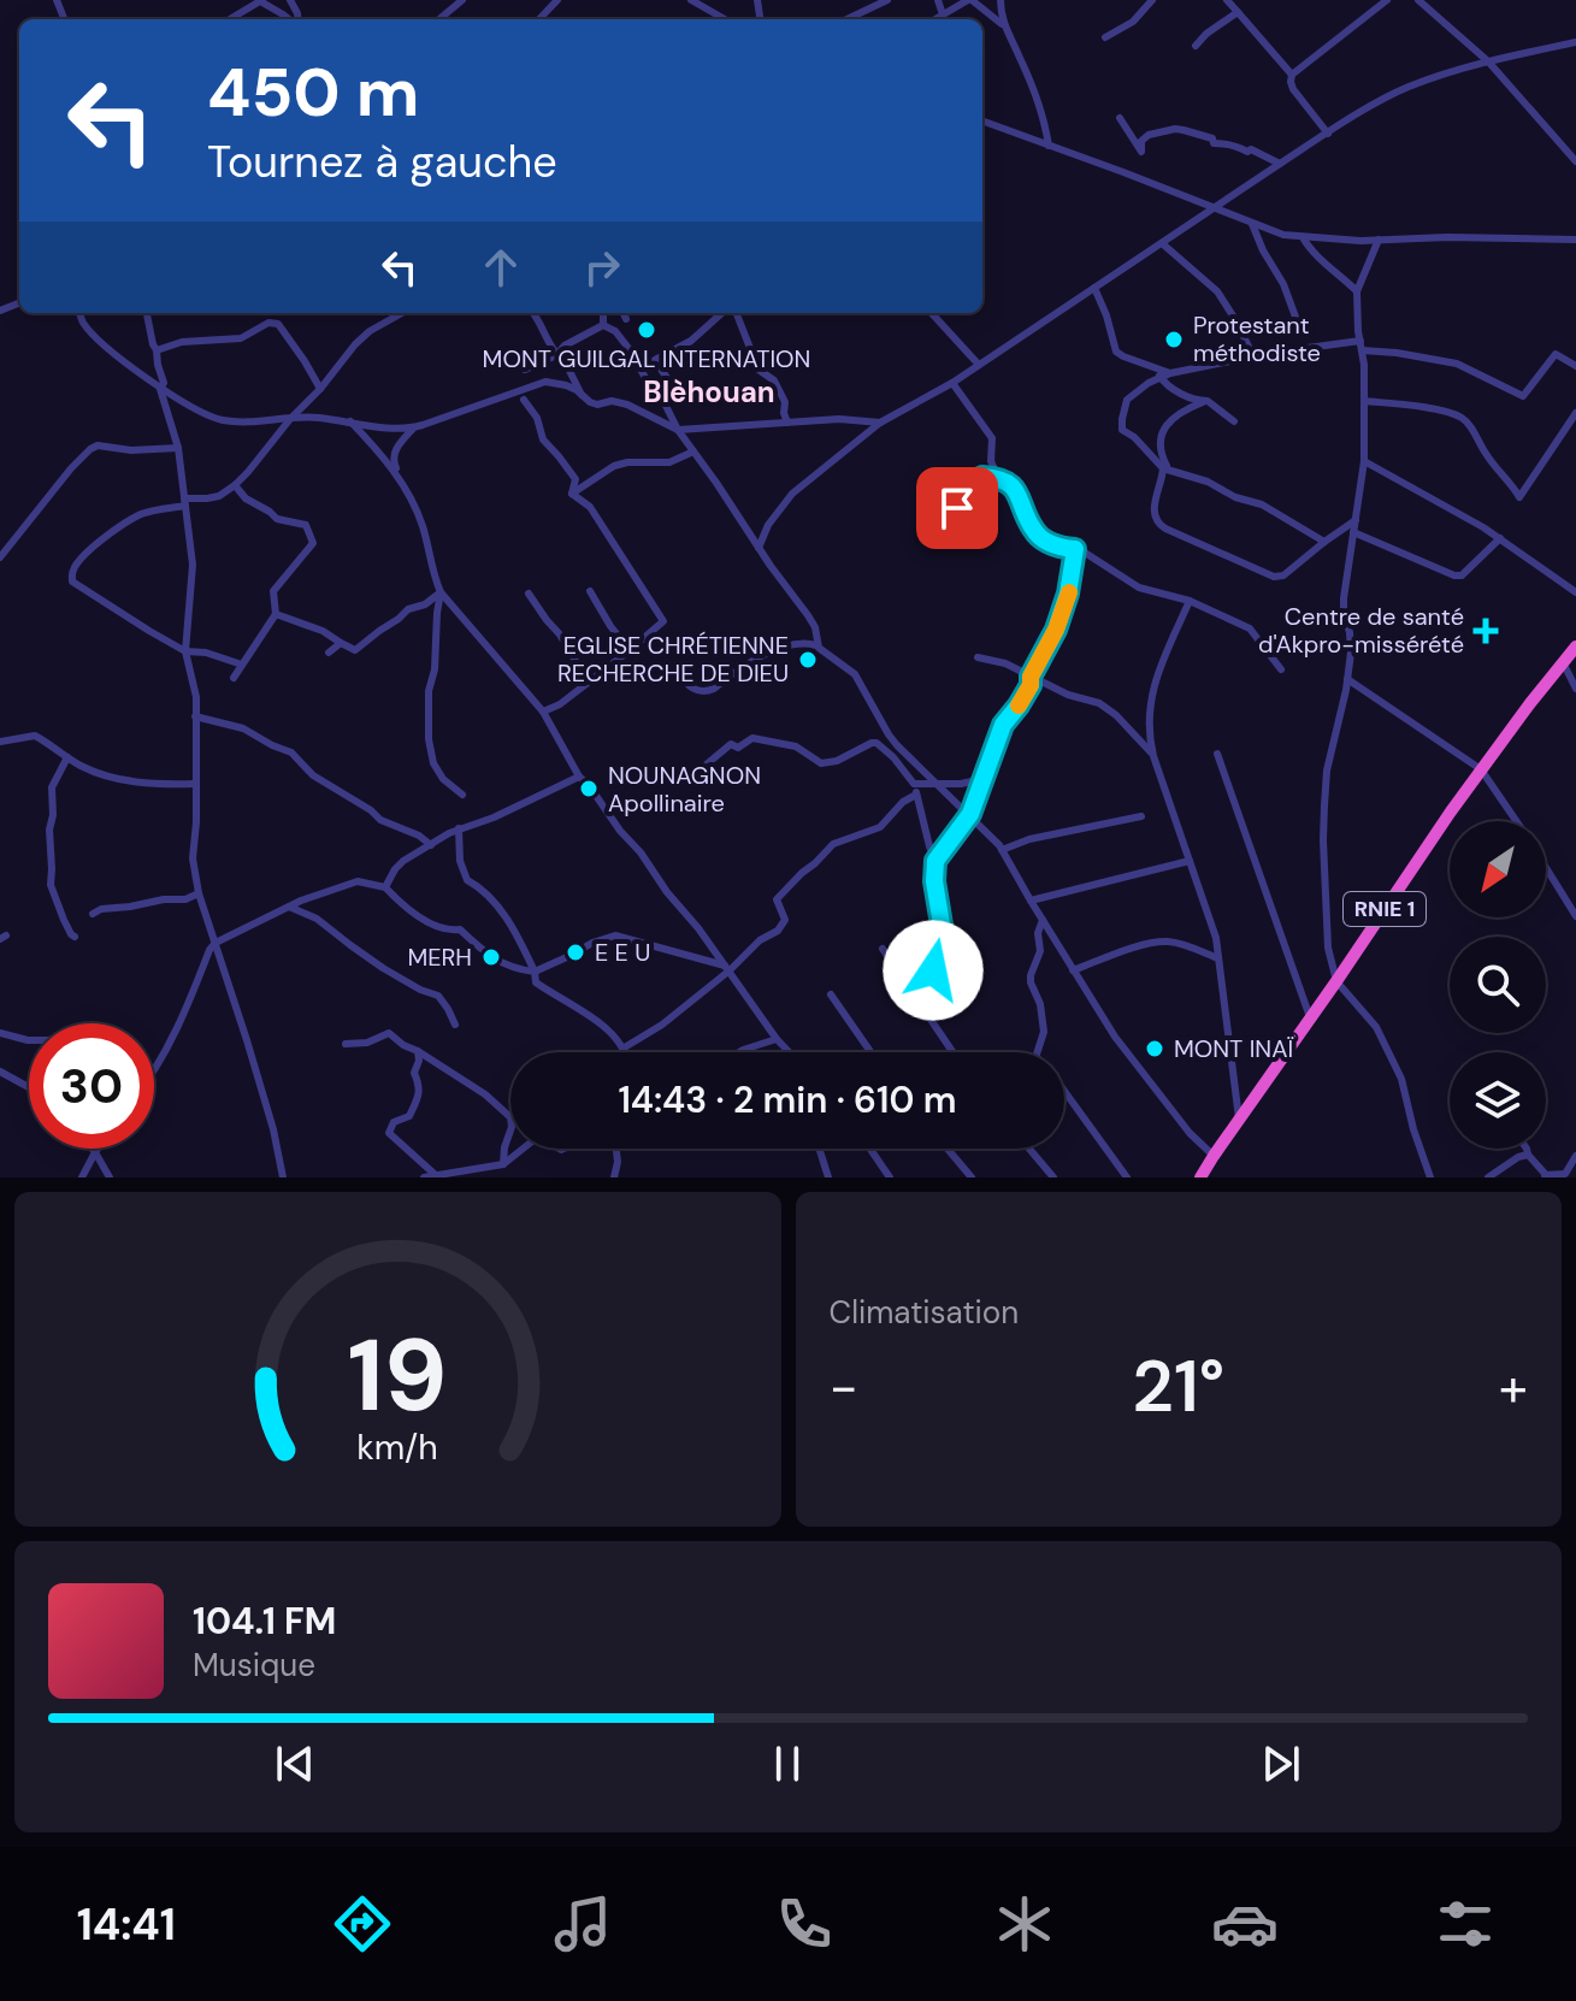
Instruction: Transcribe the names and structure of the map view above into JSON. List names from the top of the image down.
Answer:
{
  "streets": {
    "highway": ["RNIE 1"]
  },
  "districts": ["Blèhouan"],
  "places": {
    "other": [
      "MONT GUILGAL INTERNATION",
      "Protestant méthodiste",
      "EGLISE CHRÉTIENNE RECHERCHE DE DIEU",
      "NOUNAGNON Apollinaire",
      "E E U",
      "MERH",
      "MONT INAÏ"
    ],
    "health": ["Centre de santé d'Akpro-missérété"]
  },
  "north": "bottom left",
  "page": {
    "turn": ["450 m", "Tournez à gauche"],
    "limit": "30",
    "trip": "14:43 · 2 min · 610 m",
    "tile": "Climatisation",
    "heat": ["−", "21°", "+"],
    "song": ["104.1 FM", "Musique"],
    "tabs": "14:41",
    "gauge": ["19", "km/h"]
  }
}
